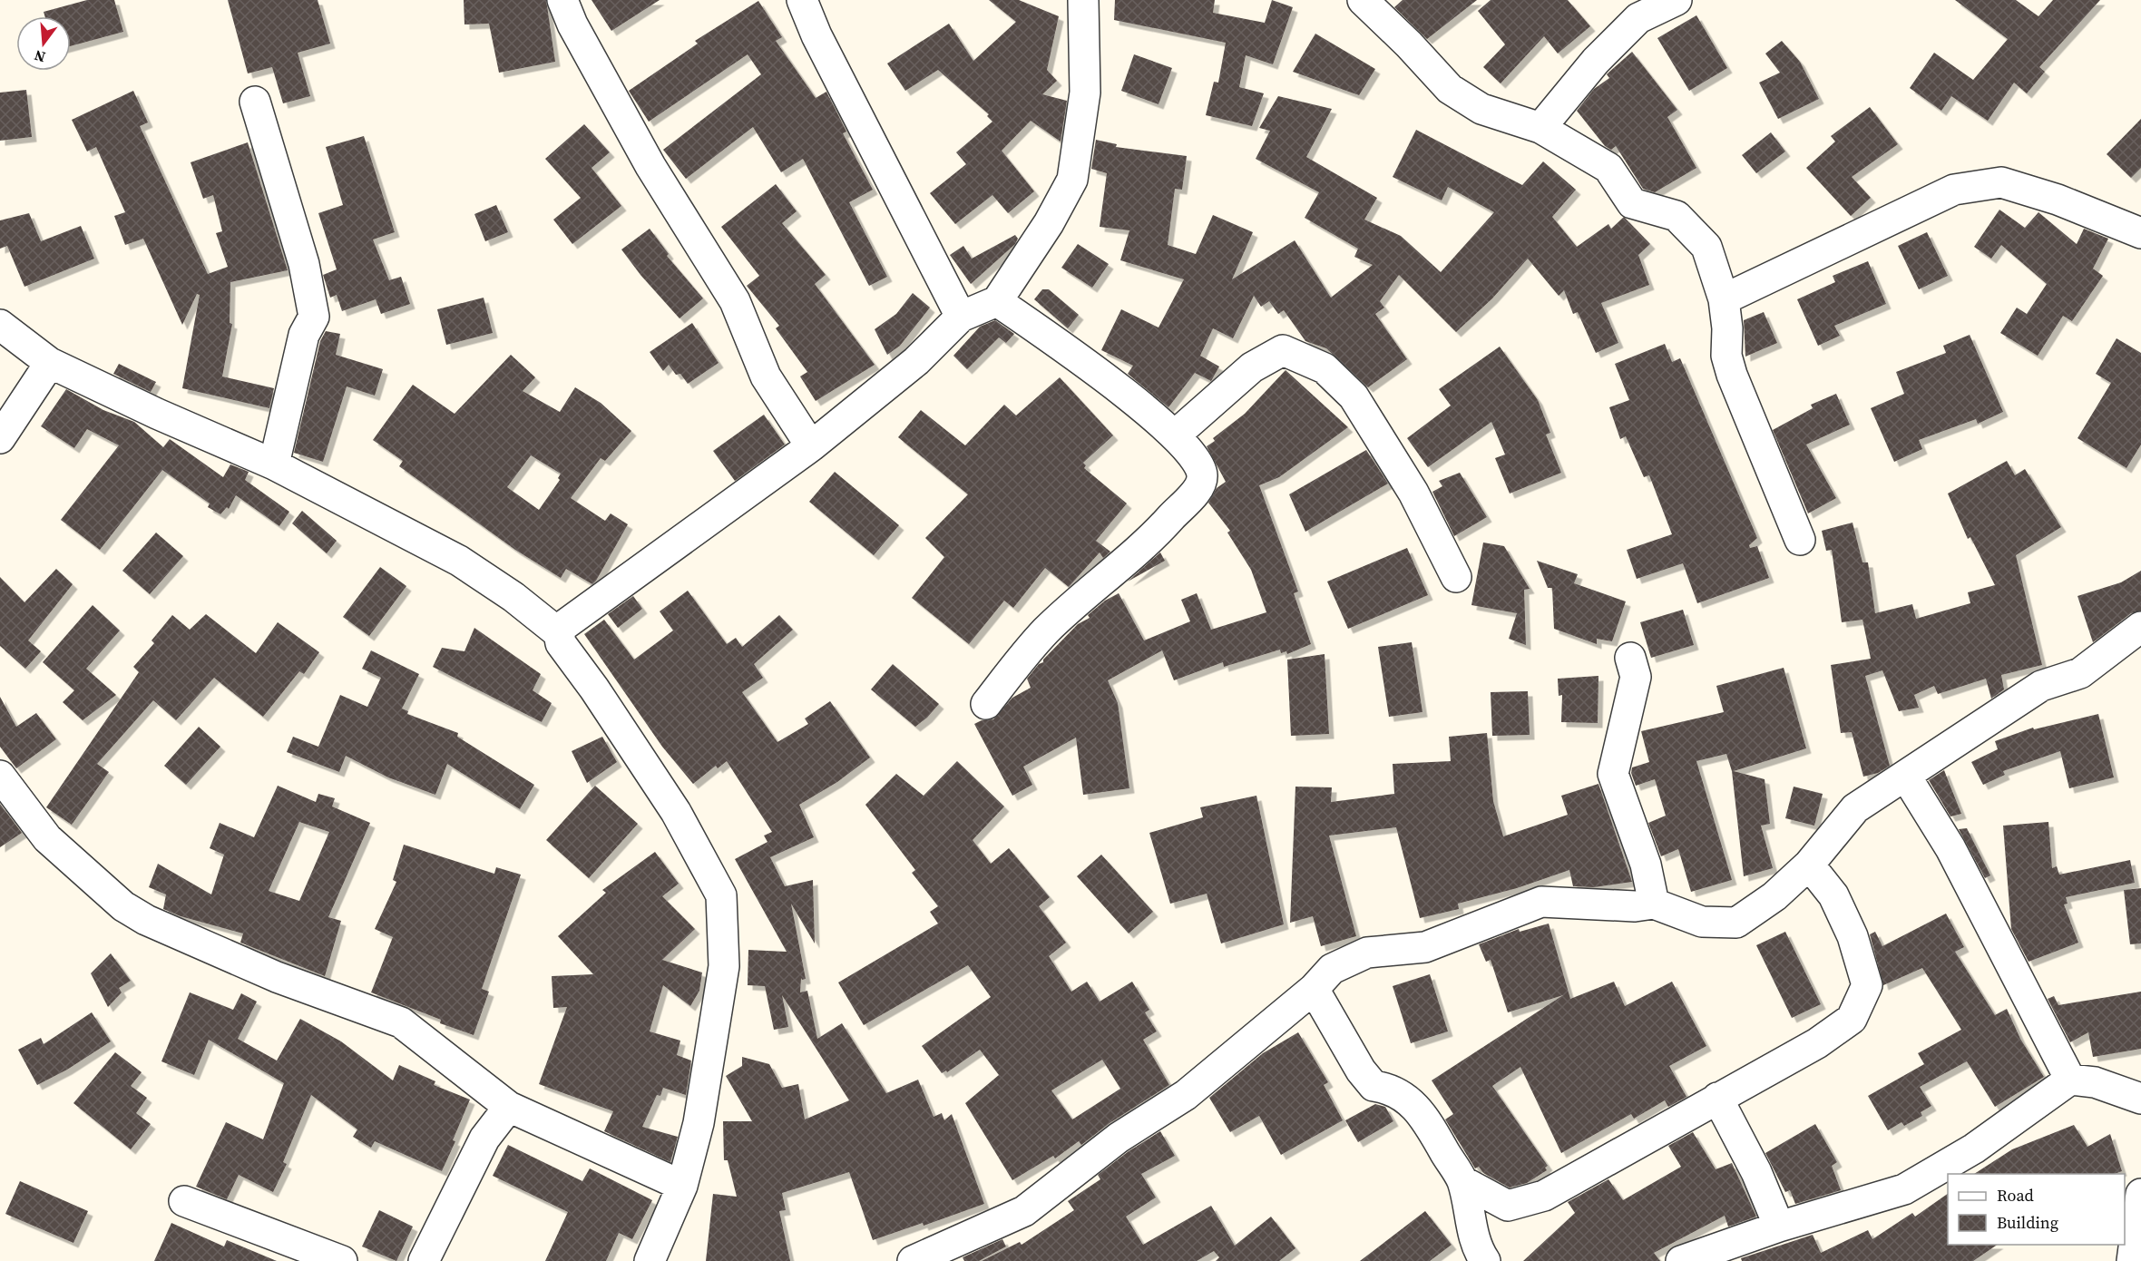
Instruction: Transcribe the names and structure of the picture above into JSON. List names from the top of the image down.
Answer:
{
  "legend": ["Road", "Building"],
  "north": "bottom"
}
